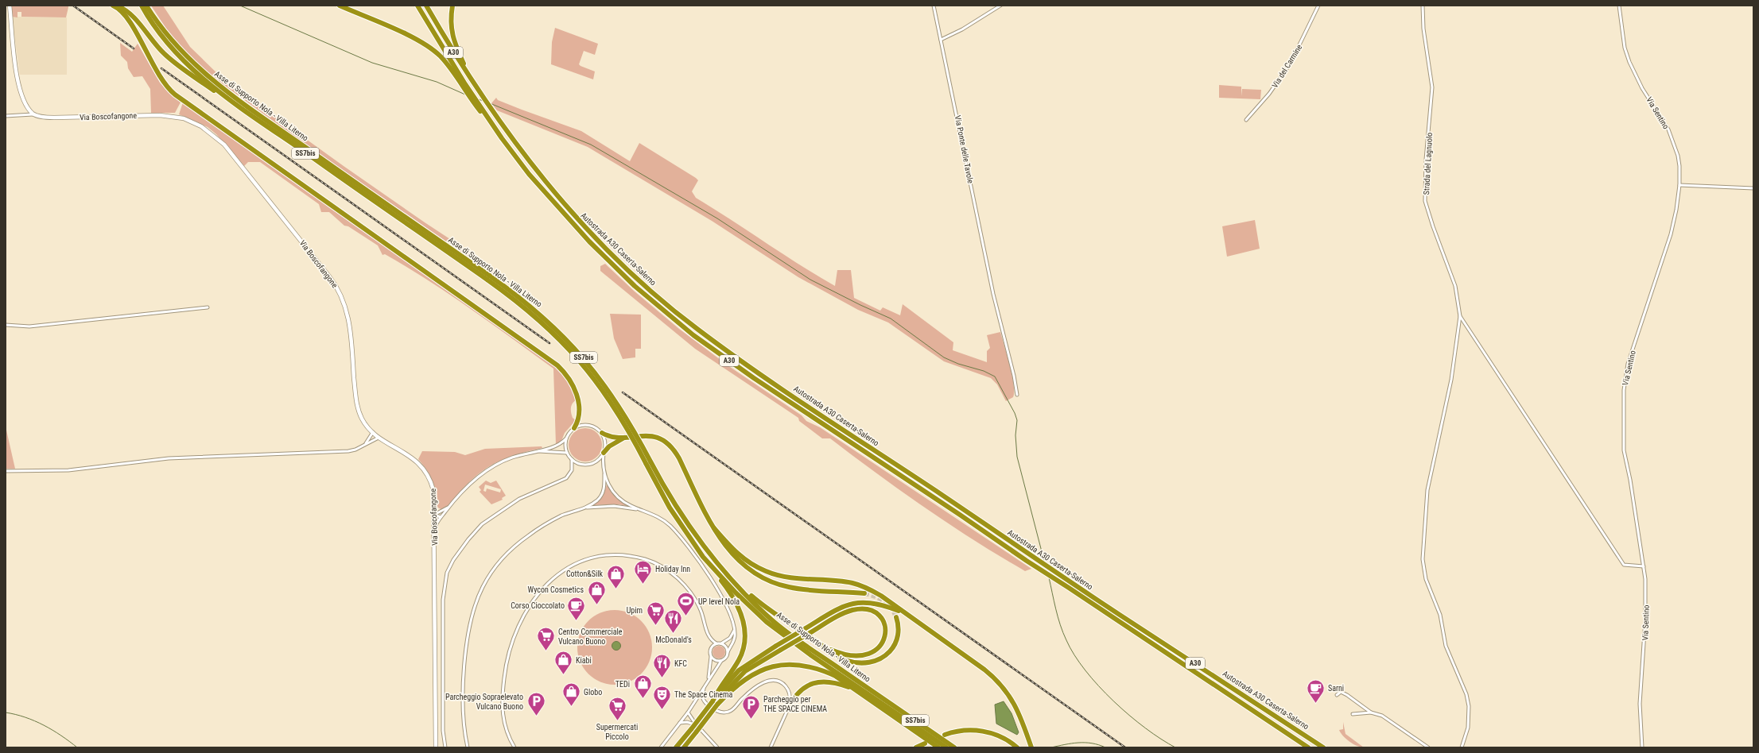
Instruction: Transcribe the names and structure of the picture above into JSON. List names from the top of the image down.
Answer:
{
  "streets": {
    "highway": [
      "A30",
      "Asse di Supporto Nola - Villa Literno",
      "SS7bis",
      "Autostrada A30 Caserta-Salerno"
    ],
    "street": [
      "Via del Carmine",
      "Via Sentino",
      "Via Boscofangone",
      "Via Ponte delle Tavole",
      "Strada del Lagnuolo"
    ]
  },
  "crossings": [
    ["A30", "Autostrada A30 Caserta-Salerno"]
  ],
  "places": {
    "hotel": ["Holiday Inn"],
    "shop": [
      "Cotton&Silk",
      "Wycon Cosmetics",
      "Kiabi",
      "TEDi",
      "Globo"
    ],
    "sports": ["UP level Nola"],
    "cafe": ["Corso Cioccolato", "Sarni"],
    "supermarket": ["Upim", "Centro Commerciale Vulcano Buono", "Supermercati Piccolo"],
    "restaurant": ["McDonald's", "KFC"],
    "theatre": ["The Space Cinema"],
    "parking": ["Parcheggio Sopraelevato Vulcano Buono", "Parcheggio per THE SPACE CINEMA"]
  }
}
